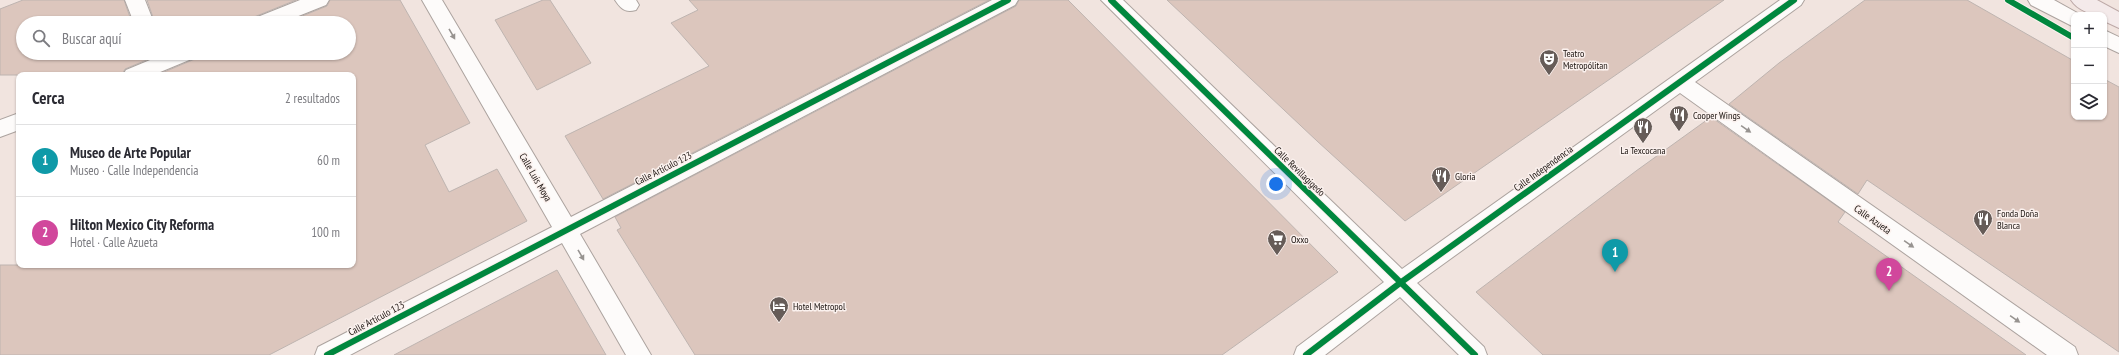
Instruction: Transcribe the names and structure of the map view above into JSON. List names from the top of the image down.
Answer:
{
  "streets": {
    "street": [
      "Calle Artículo 123",
      "Calle Independencia",
      "Calle Revillagigedo",
      "Calle Luis Moya",
      "Calle Azueta"
    ]
  },
  "crossings": [
    ["Calle Artículo 123", "Calle Luis Moya"],
    ["Calle Independencia", "Calle Revillagigedo"],
    ["Calle Independencia", "Calle Azueta"]
  ],
  "one_way": ["Calle Luis Moya", "Calle Azueta"],
  "places": {
    "theatre": ["Teatro Metropólitan"],
    "restaurant": [
      "Cooper Wings",
      "La Texcocana",
      "Gloria",
      "Fonda Doña Blanca"
    ],
    "supermarket": ["Oxxo"],
    "hotel": ["Hotel Metropol"]
  },
  "page": {
    "map_buttons": ["+", "−"],
    "search": "Buscar aquí",
    "heading": ["Cerca", "2 resultados"],
    "list": [
      {
        "mark": "1",
        "name": "Museo de Arte Popular",
        "note": "Museo · Calle Independencia",
        "value": "60 m"
      },
      {
        "mark": "2",
        "name": "Hilton Mexico City Reforma",
        "note": "Hotel · Calle Azueta",
        "value": "100 m"
      }
    ],
    "pins": ["1", "2"]
  }
}
